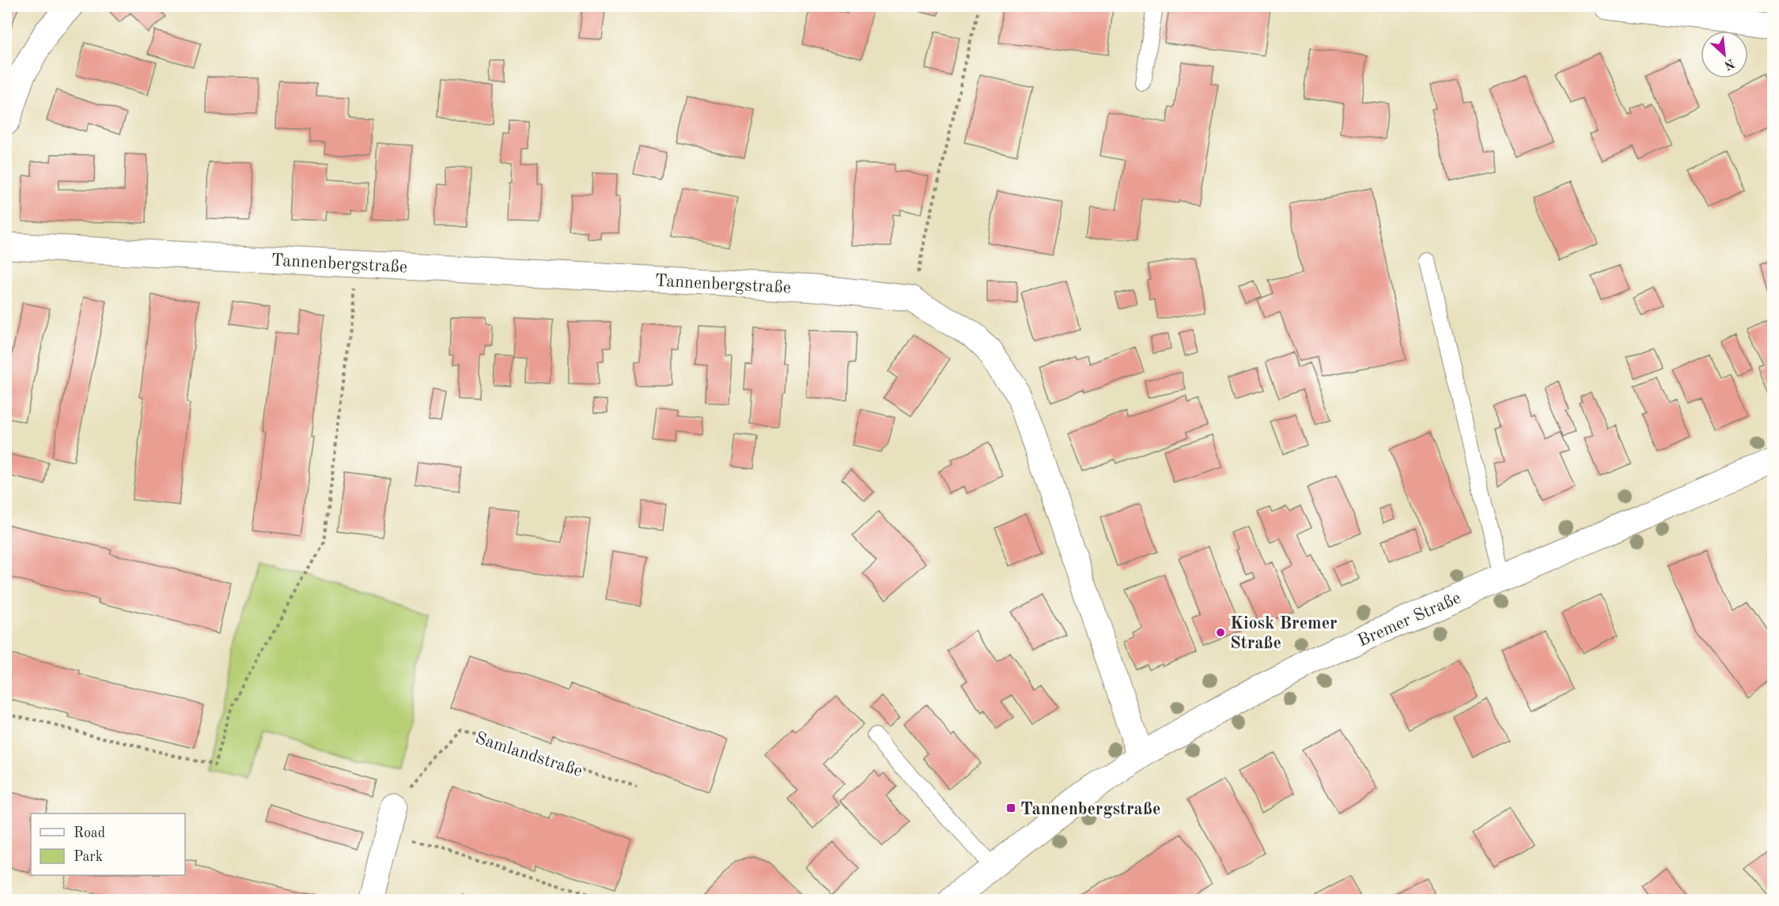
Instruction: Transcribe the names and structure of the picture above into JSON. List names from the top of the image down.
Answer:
{
  "streets": {
    "street": ["Tannenbergstraße", "Bremer Straße"],
    "path": ["Samlandstraße"]
  },
  "crossings": [
    ["Tannenbergstraße", "Bremer Straße"]
  ],
  "places": {
    "other": ["Kiosk Bremer Straße"],
    "transit": ["Tannenbergstraße"]
  },
  "legend": ["Road", "Park"],
  "north": "bottom right"
}
